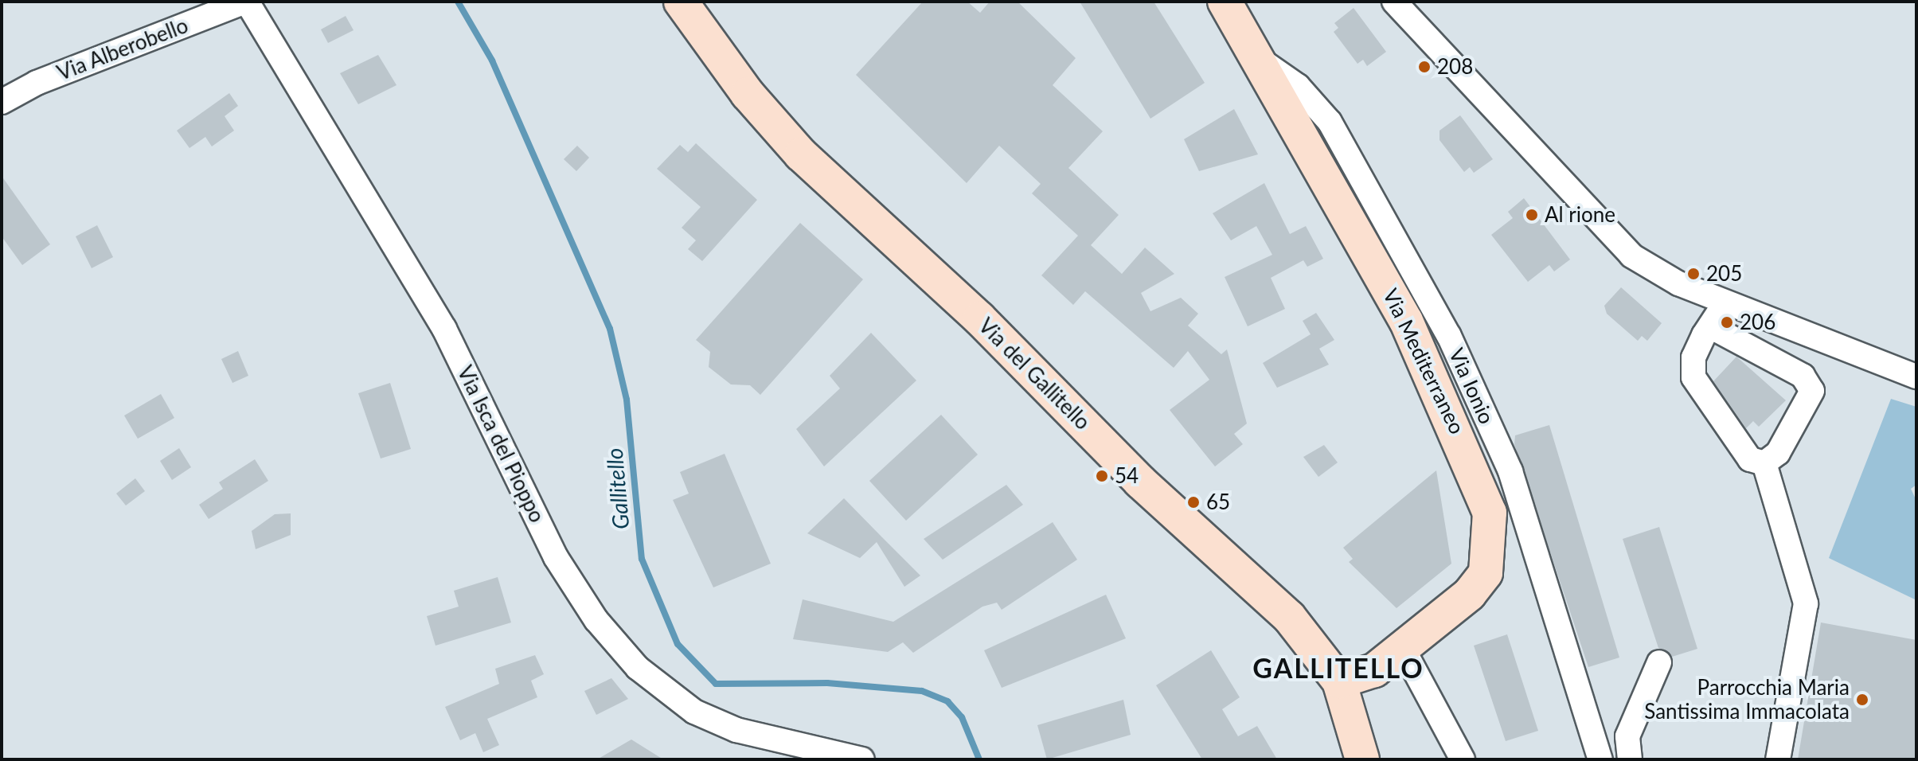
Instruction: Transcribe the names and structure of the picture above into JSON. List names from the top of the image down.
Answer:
{
  "streets": {
    "street": [
      "Via Alberobello",
      "Via Mediterraneo",
      "Via del Gallitello",
      "Via Ionio",
      "Via Isca del Pioppo"
    ]
  },
  "crossings": [
    ["Via Alberobello", "Via Isca del Pioppo"],
    ["Via Mediterraneo", "Via del Gallitello"],
    ["Via Mediterraneo", "Via Ionio"]
  ],
  "districts": ["GALLITELLO"],
  "water": ["Gallitello"],
  "places": [
    "208",
    "Al rione",
    "205",
    "206",
    "54",
    "65",
    "Parrocchia Maria Santissima Immacolata"
  ]
}
